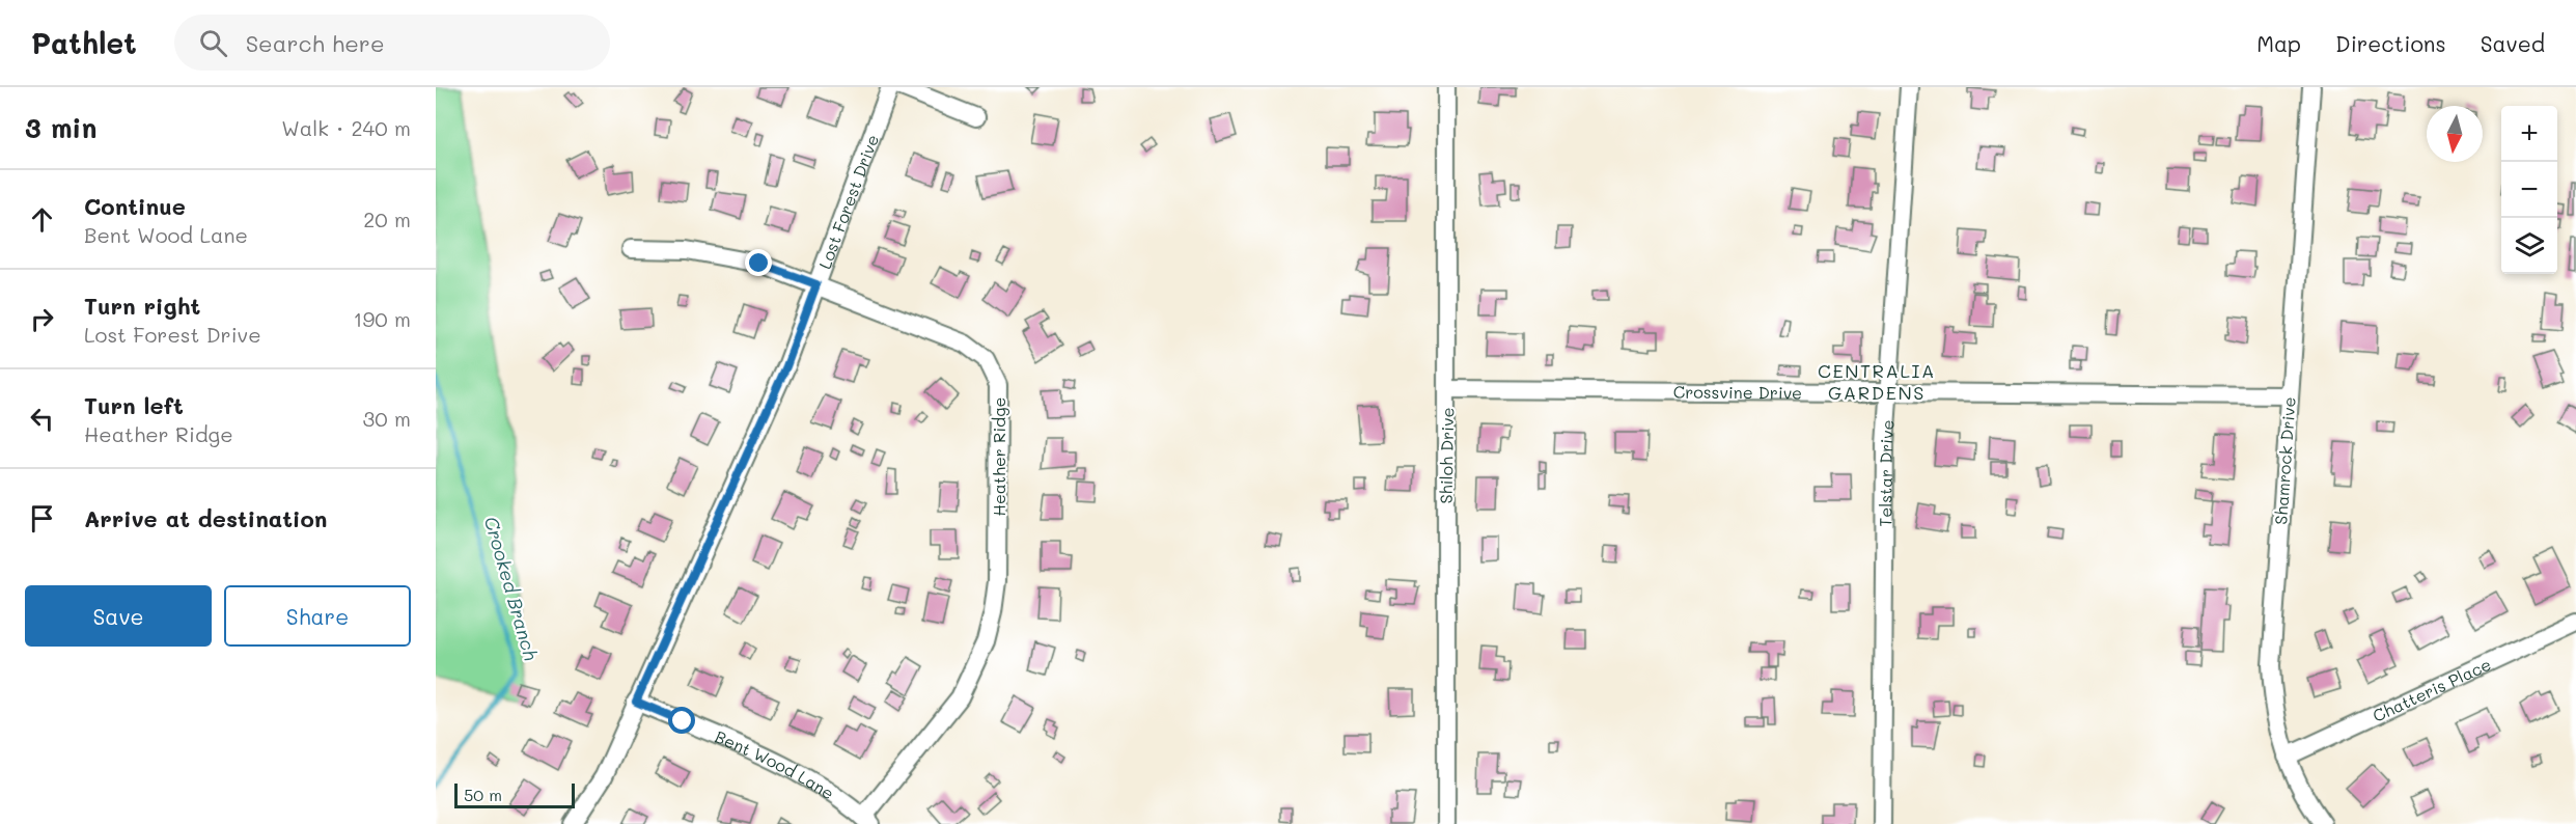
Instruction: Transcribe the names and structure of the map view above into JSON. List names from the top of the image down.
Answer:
{
  "streets": {
    "street": [
      "Lost Forest Drive",
      "Crossvine Drive",
      "Shiloh Drive",
      "Heather Ridge",
      "Shamrock Drive",
      "Telstar Drive",
      "Chatteris Place",
      "Bent Wood Lane"
    ]
  },
  "crossings": [
    ["Lost Forest Drive", "Heather Ridge"],
    ["Lost Forest Drive", "Bent Wood Lane"],
    ["Crossvine Drive", "Shiloh Drive"],
    ["Crossvine Drive", "Shamrock Drive"],
    ["Crossvine Drive", "Telstar Drive"],
    ["Heather Ridge", "Bent Wood Lane"],
    ["Shamrock Drive", "Chatteris Place"]
  ],
  "districts": ["CENTRALIA GARDENS"],
  "water": ["Crooked Branch"],
  "scale_bar": "50 m",
  "north": "bottom",
  "page": {
    "header": "Pathlet",
    "search": "Search here",
    "nav": ["Map", "Directions", "Saved"],
    "heading": ["3 min", "Walk · 240 m"],
    "map_buttons": ["+", "−"],
    "list": [
      ["Continue", "Bent Wood Lane", "20 m"],
      ["Turn right", "Lost Forest Drive", "190 m"],
      ["Turn left", "Heather Ridge", "30 m"],
      "Arrive at destination"
    ],
    "buttons": ["Save", "Share"],
    "scale": "50 m"
  }
}
